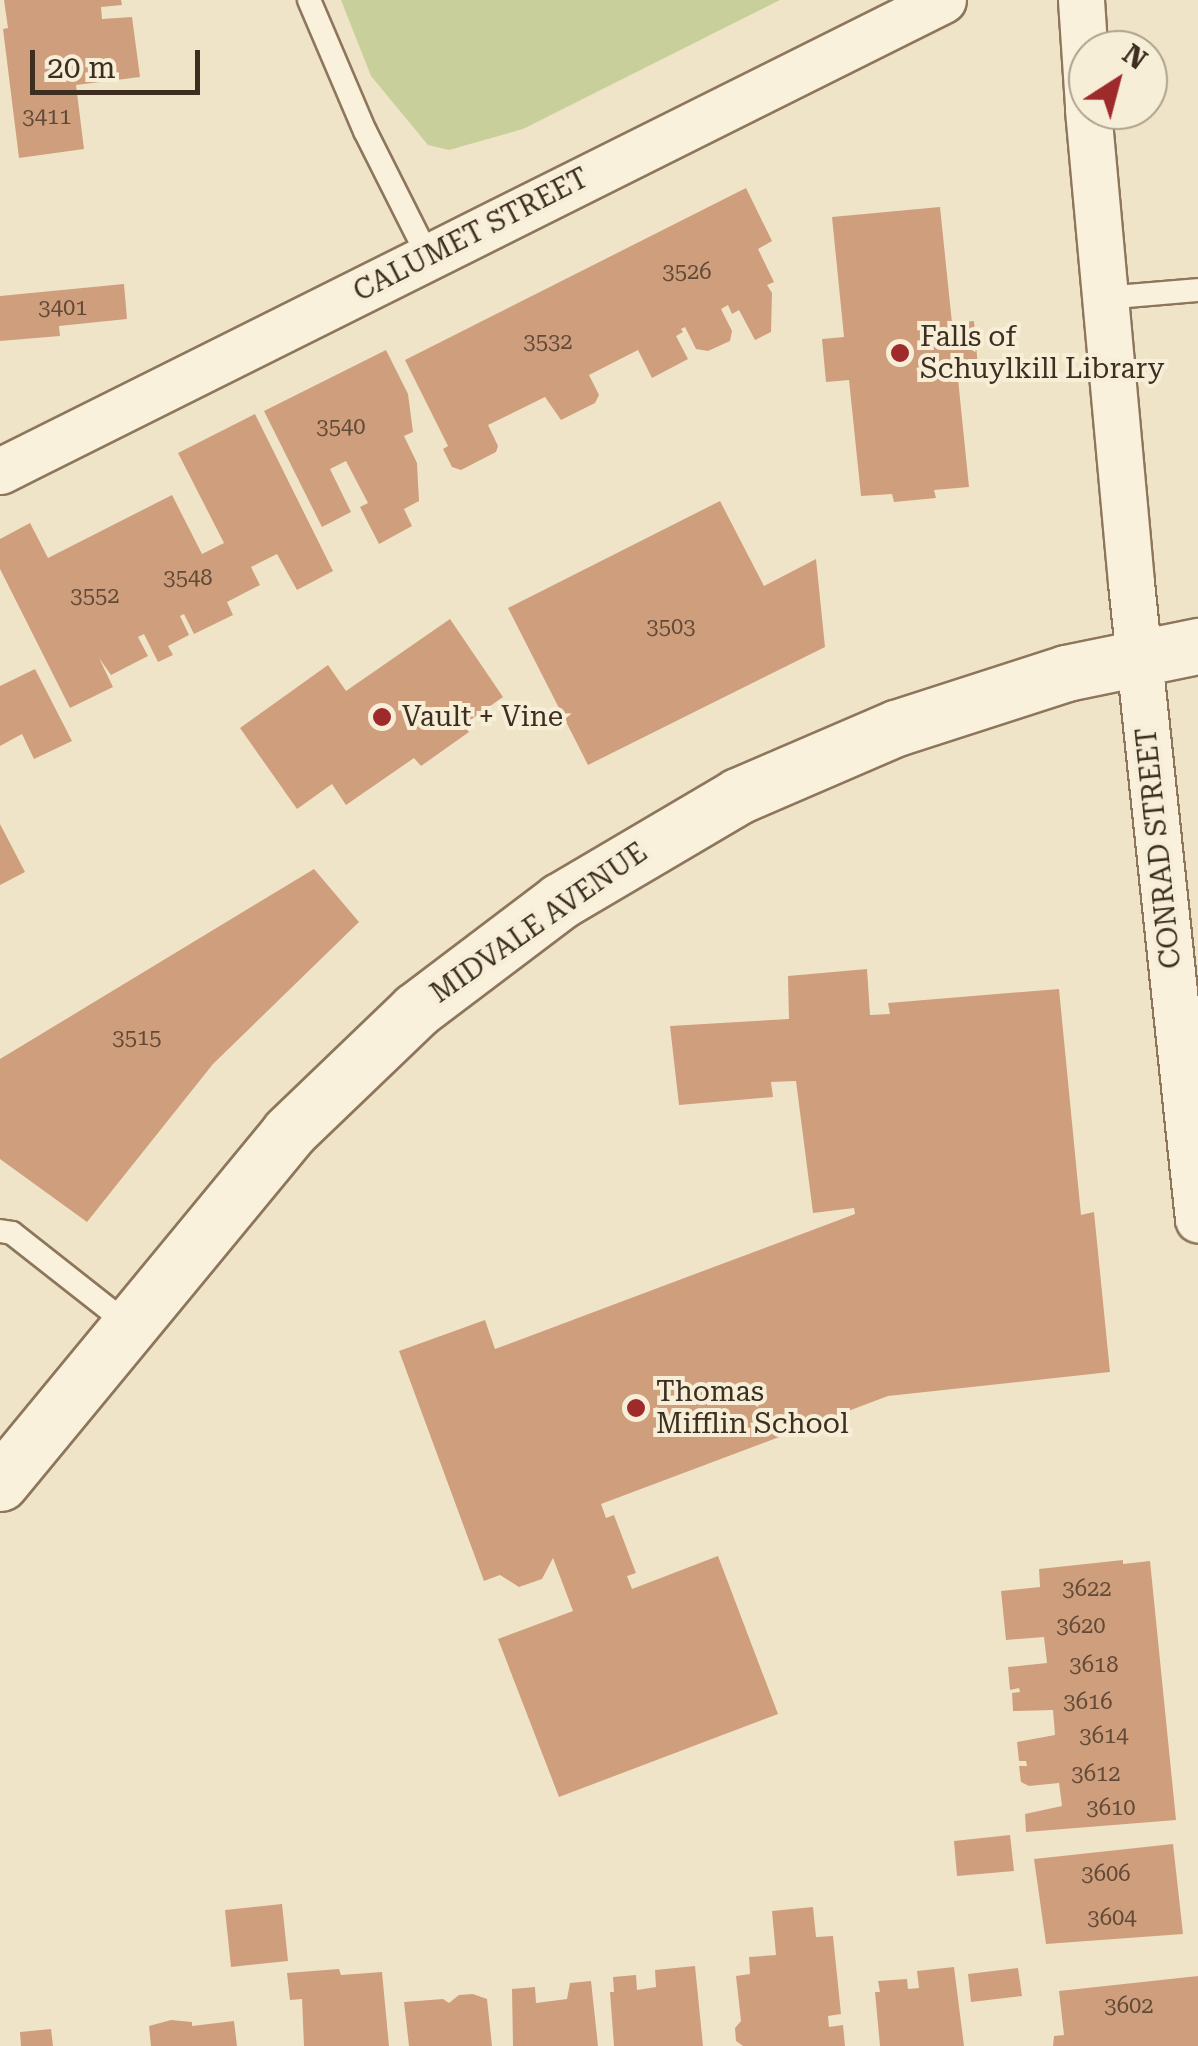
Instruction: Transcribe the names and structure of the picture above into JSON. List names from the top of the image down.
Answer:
{
  "streets": {
    "street": ["CALUMET STREET", "CONRAD STREET", "MIDVALE AVENUE"]
  },
  "crossings": [
    ["CONRAD STREET", "MIDVALE AVENUE"]
  ],
  "places": ["Falls of Schuylkill Library", "Vault + Vine", "Thomas Mifflin School"],
  "house_numbers": [
    "3411",
    "3526",
    "3401",
    "3532",
    "3540",
    "3548",
    "3552",
    "3503",
    "3515",
    "3622",
    "3620",
    "3618",
    "3616",
    "3614",
    "3612",
    "3610",
    "3606",
    "3604",
    "3602"
  ],
  "scale_bar": "20 m",
  "north": "top right"
}
